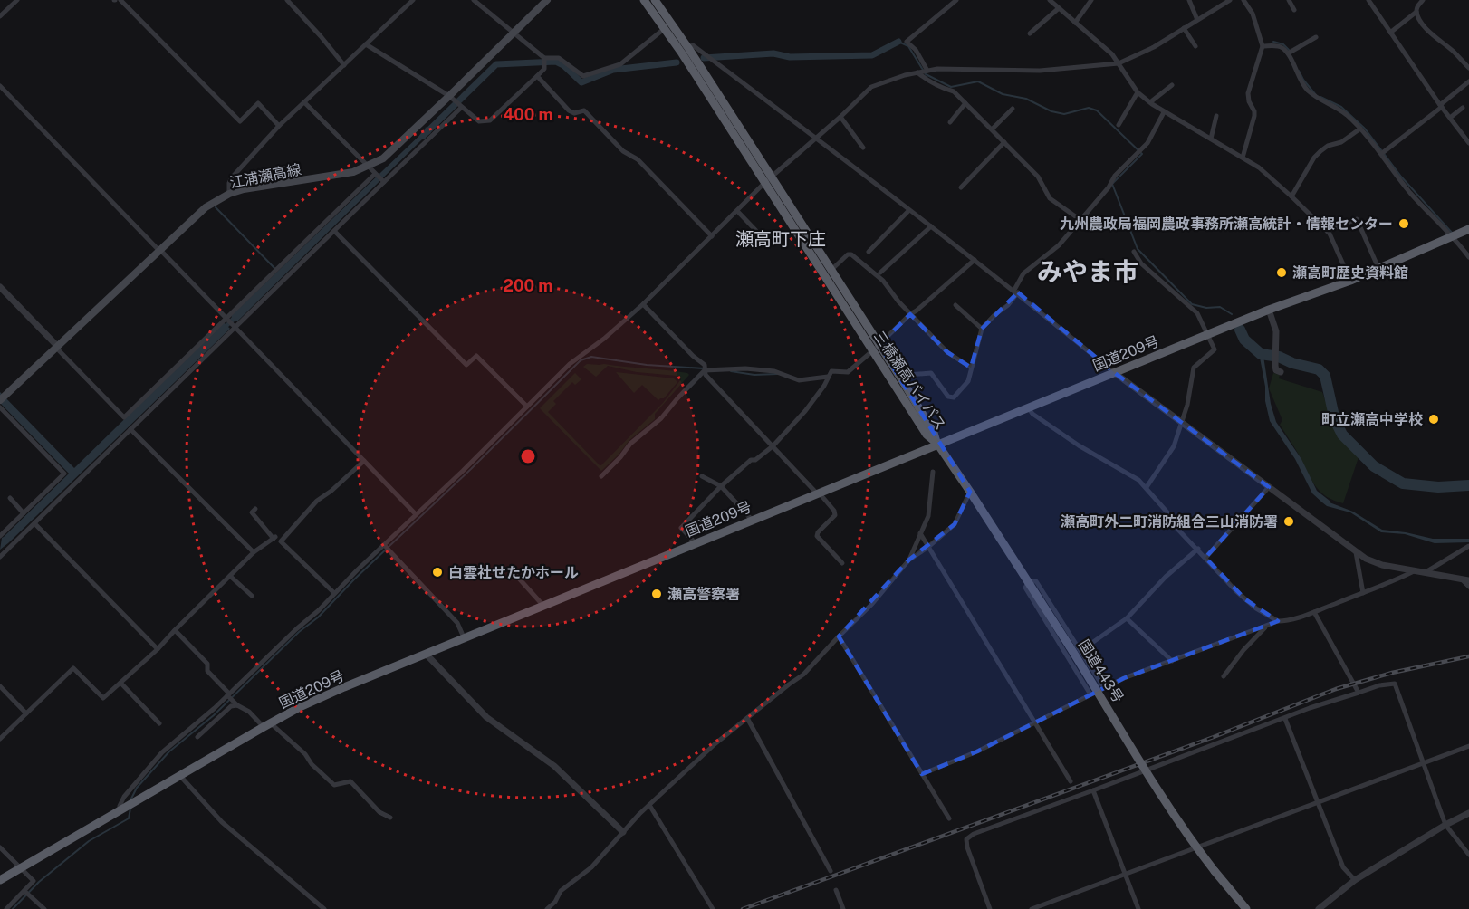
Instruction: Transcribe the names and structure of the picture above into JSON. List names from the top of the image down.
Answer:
{
  "streets": {
    "highway": ["国道209号", "三橋瀬高バイパス", "国道443号"],
    "main road": ["江浦瀬高線"]
  },
  "crossings": [
    ["国道209号", "三橋瀬高バイパス"],
    ["国道209号", "国道443号"],
    ["三橋瀬高バイパス", "国道443号"]
  ],
  "districts": ["瀬高町下庄", "みやま市"],
  "places": [
    "九州農政局福岡農政事務所瀬高統計・情報センター",
    "瀬高町歴史資料館",
    "町立瀬高中学校",
    "瀬高町外二町消防組合三山消防署",
    "白雲社せたかホール",
    "瀬高警察署"
  ],
  "rings": ["400 m", "200 m"]
}
